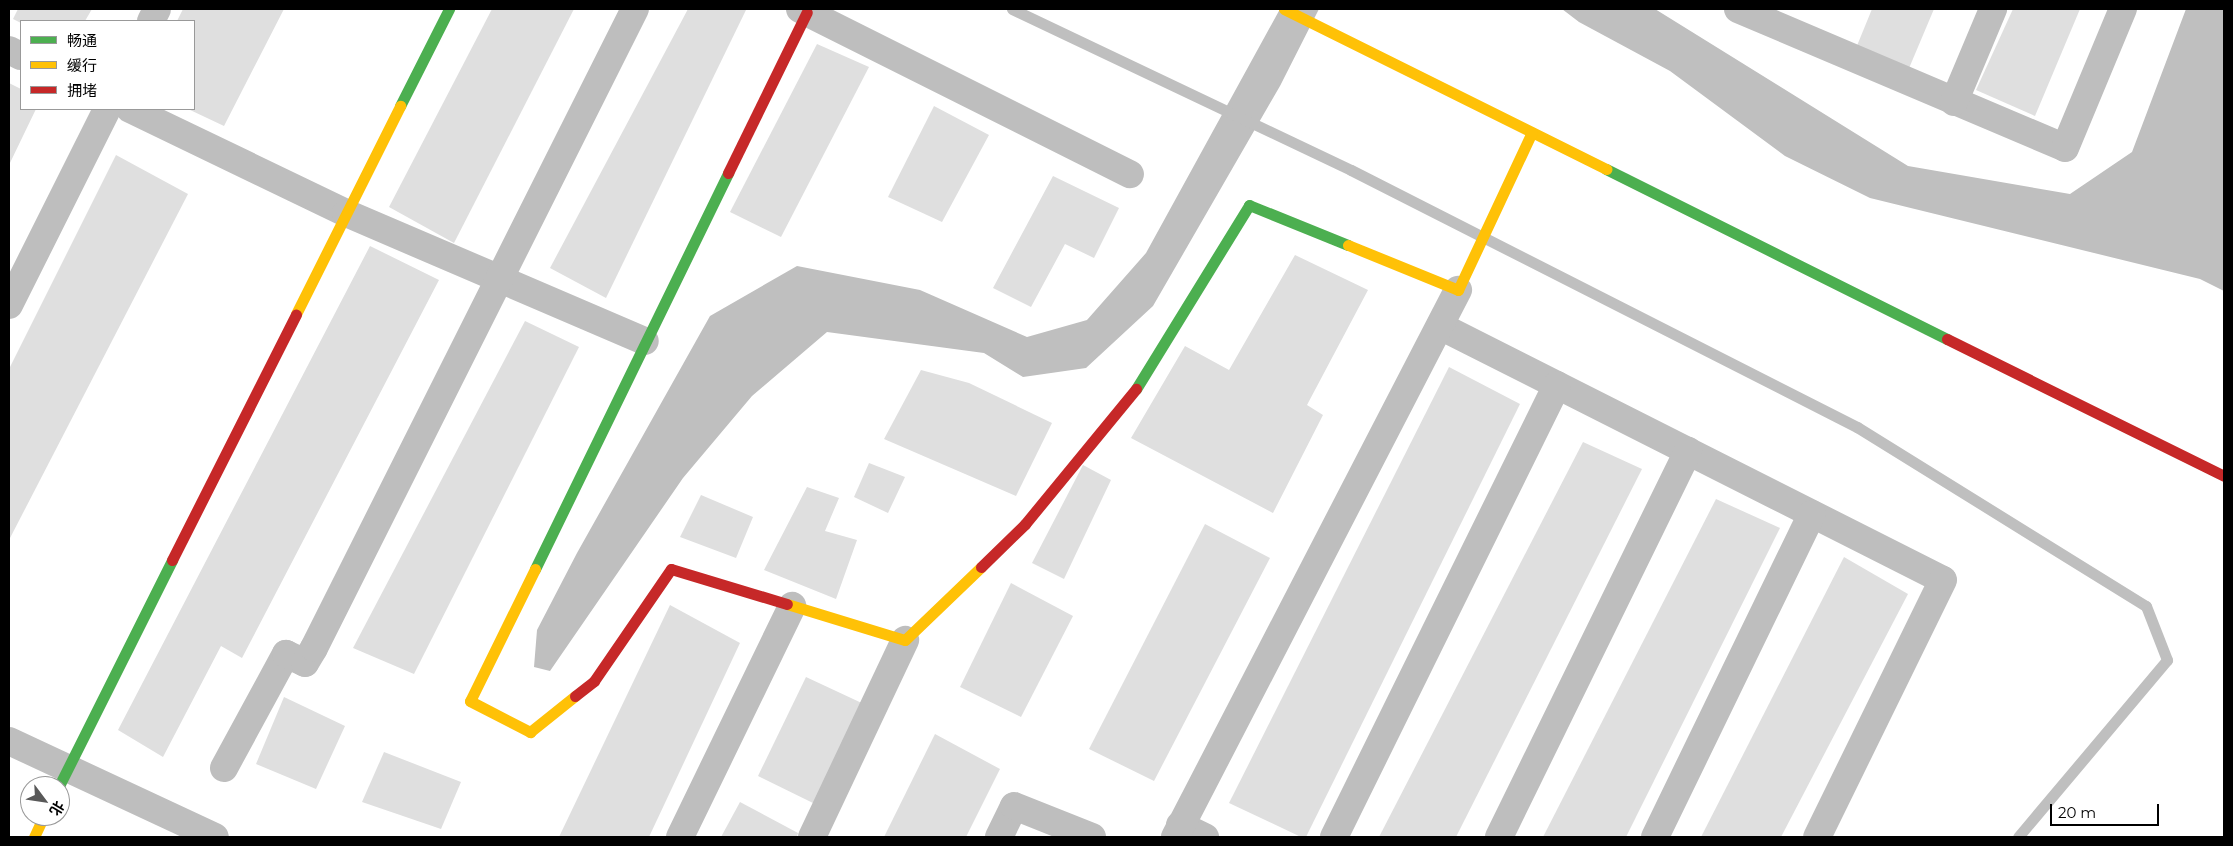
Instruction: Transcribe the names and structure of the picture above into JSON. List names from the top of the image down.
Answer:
{
  "legend": ["畅通", "缓行", "拥堵"],
  "scale_bar": "20 m",
  "north": "bottom right"
}
